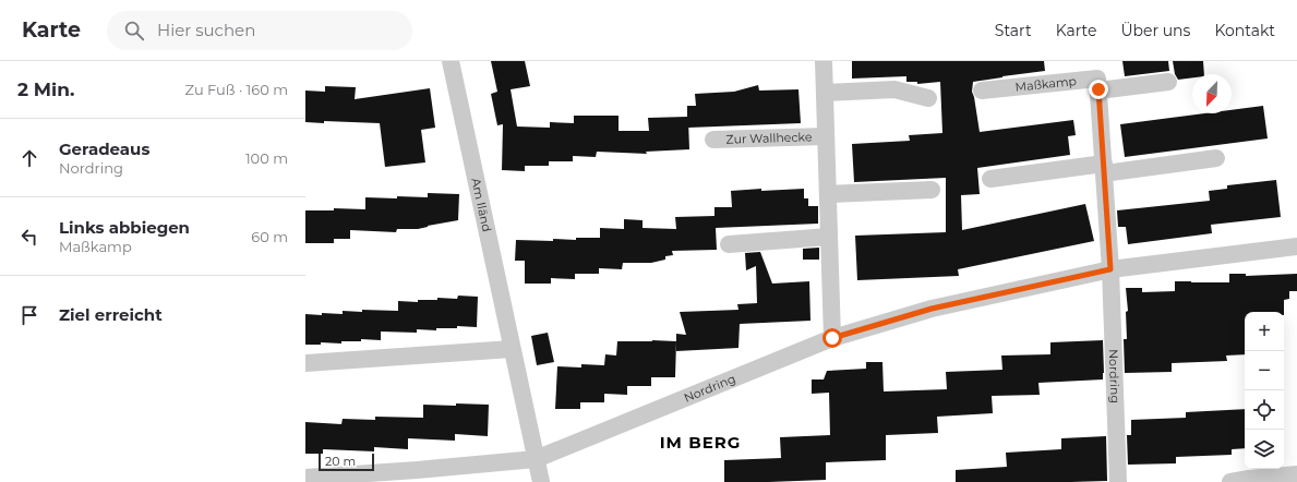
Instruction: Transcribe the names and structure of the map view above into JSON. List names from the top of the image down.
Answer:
{
  "streets": {
    "street": [
      "Maßkamp",
      "Zur Wallhecke",
      "Am Iländ",
      "Nordring"
    ]
  },
  "crossings": [
    ["Zur Wallhecke", "Nordring"],
    ["Am Iländ", "Nordring"]
  ],
  "districts": ["IM BERG"],
  "scale_bar": "20 m",
  "north": "bottom left",
  "page": {
    "header": "Karte",
    "search": "Hier suchen",
    "nav": [
      "Start",
      "Karte",
      "Über uns",
      "Kontakt"
    ],
    "heading": ["2 Min.", "Zu Fuß · 160 m"],
    "list": [
      ["Geradeaus", "Nordring", "100 m"],
      ["Links abbiegen", "Maßkamp", "60 m"],
      "Ziel erreicht"
    ],
    "map_buttons": ["+", "−"],
    "scale": "20 m"
  }
}
